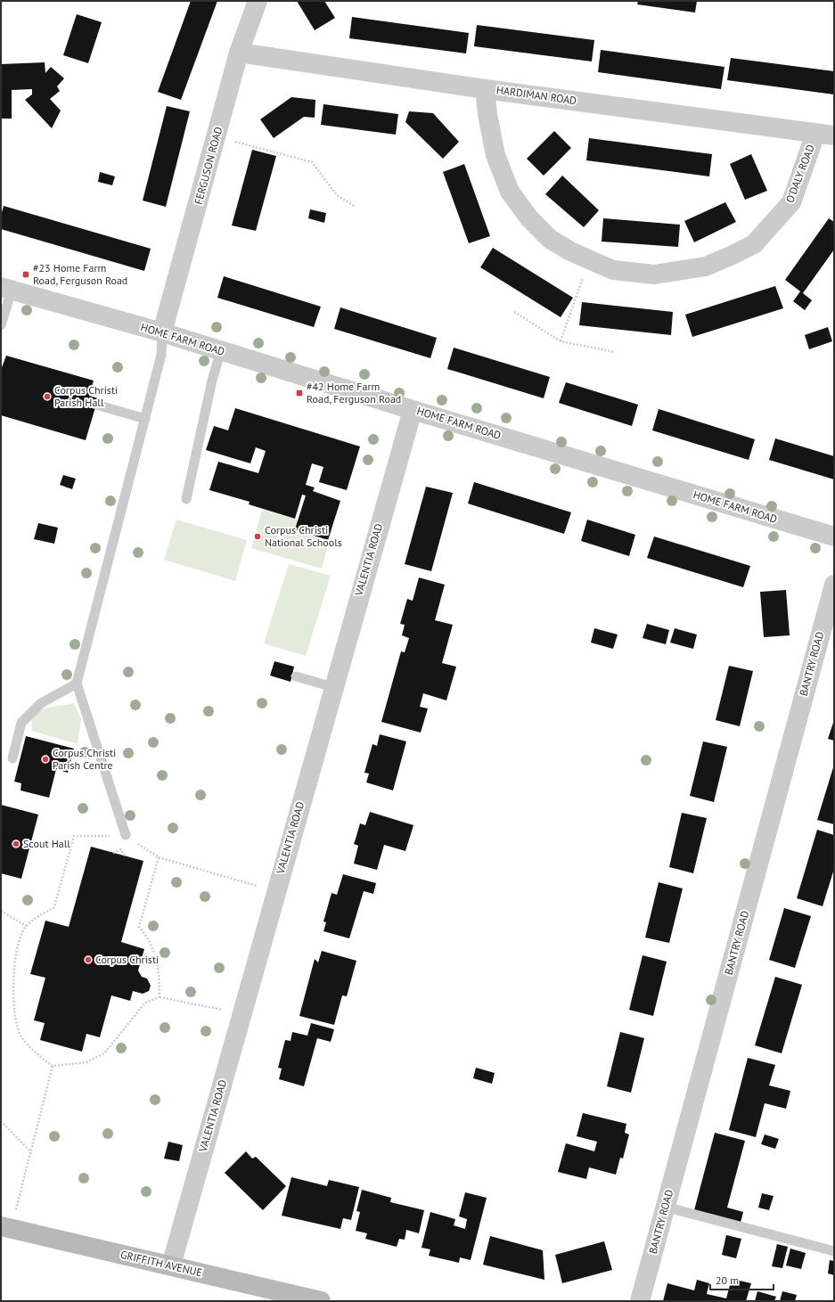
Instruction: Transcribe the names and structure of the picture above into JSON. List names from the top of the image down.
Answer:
{
  "streets": {
    "main road": ["GRIFFITH AVENUE"],
    "street": [
      "HARDIMAN ROAD",
      "FERGUSON ROAD",
      "O'DALY ROAD",
      "HOME FARM ROAD",
      "VALENTIA ROAD",
      "BANTRY ROAD"
    ]
  },
  "crossings": [
    ["HARDIMAN ROAD", "FERGUSON ROAD"],
    ["HARDIMAN ROAD", "O'DALY ROAD"],
    ["FERGUSON ROAD", "HOME FARM ROAD"],
    ["HOME FARM ROAD", "VALENTIA ROAD"],
    ["VALENTIA ROAD", "GRIFFITH AVENUE"]
  ],
  "places": {
    "transit": ["#23 Home Farm Road, Ferguson Road", "#42 Home Farm Road, Ferguson Road"],
    "other": [
      "Corpus Christi Parish Hall",
      "Corpus Christi National Schools",
      "Corpus Christi Parish Centre",
      "Scout Hall",
      "Corpus Christi"
    ]
  },
  "scale_bar": "20 m"
}
